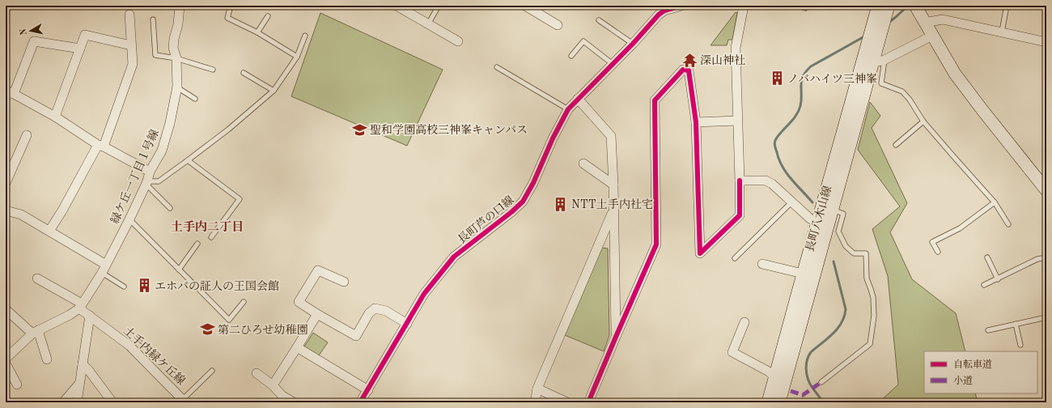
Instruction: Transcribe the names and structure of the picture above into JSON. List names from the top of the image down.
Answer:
{
  "streets": {
    "street": [
      "緑ケ丘一丁目１号線",
      "長町八木山線",
      "長町芦の口線",
      "土手内緑ケ丘線"
    ]
  },
  "crossings": [
    ["緑ケ丘一丁目１号線", "土手内緑ケ丘線"]
  ],
  "districts": ["土手内二丁目"],
  "places": {
    "temple": ["深山神社"],
    "building": ["ノバハイツ三神峯", "NTT土手内社宅", "エホバの証人の王国会館"],
    "school or university": ["聖和学園高校三神峯キャンパス", "第二ひろせ幼稚園"]
  },
  "legend": ["自転車道", "小道"],
  "north": "left"
}
